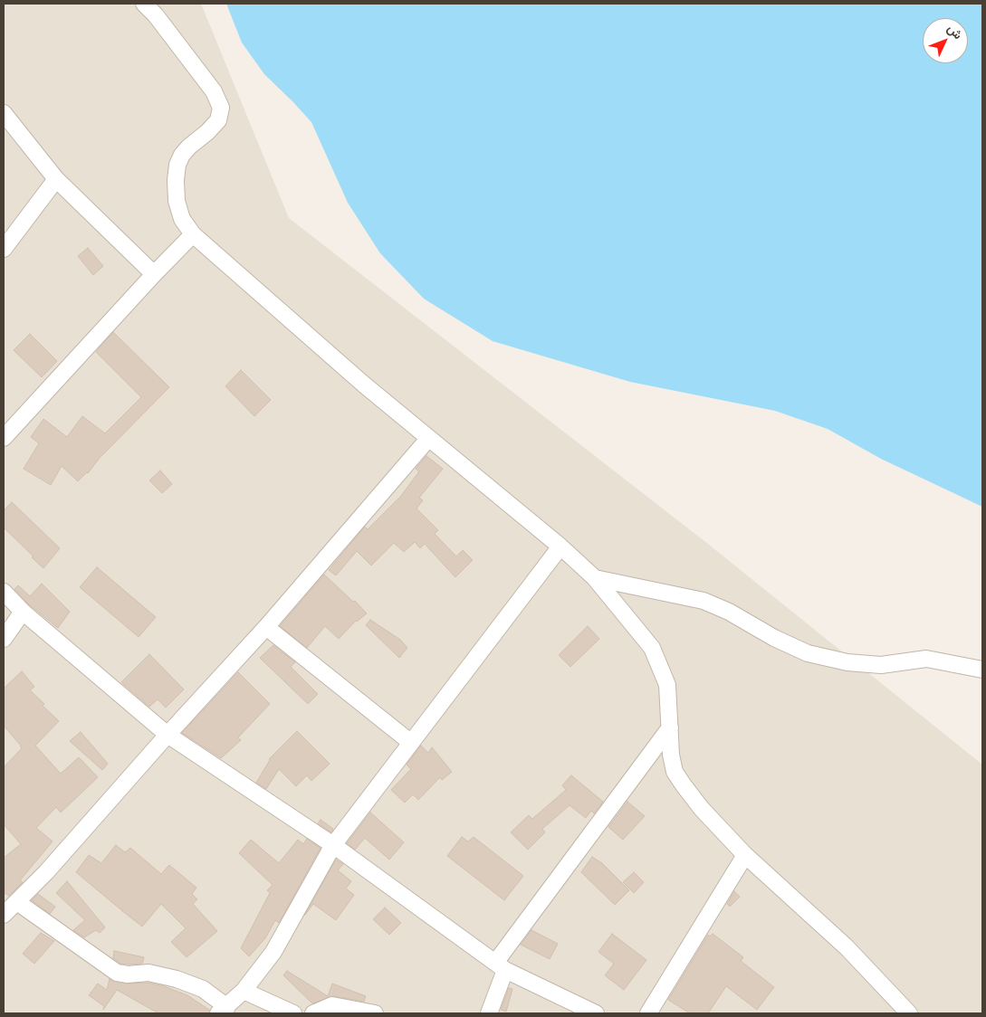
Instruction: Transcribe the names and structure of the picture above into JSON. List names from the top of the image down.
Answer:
{
  "north": "top right"
}
